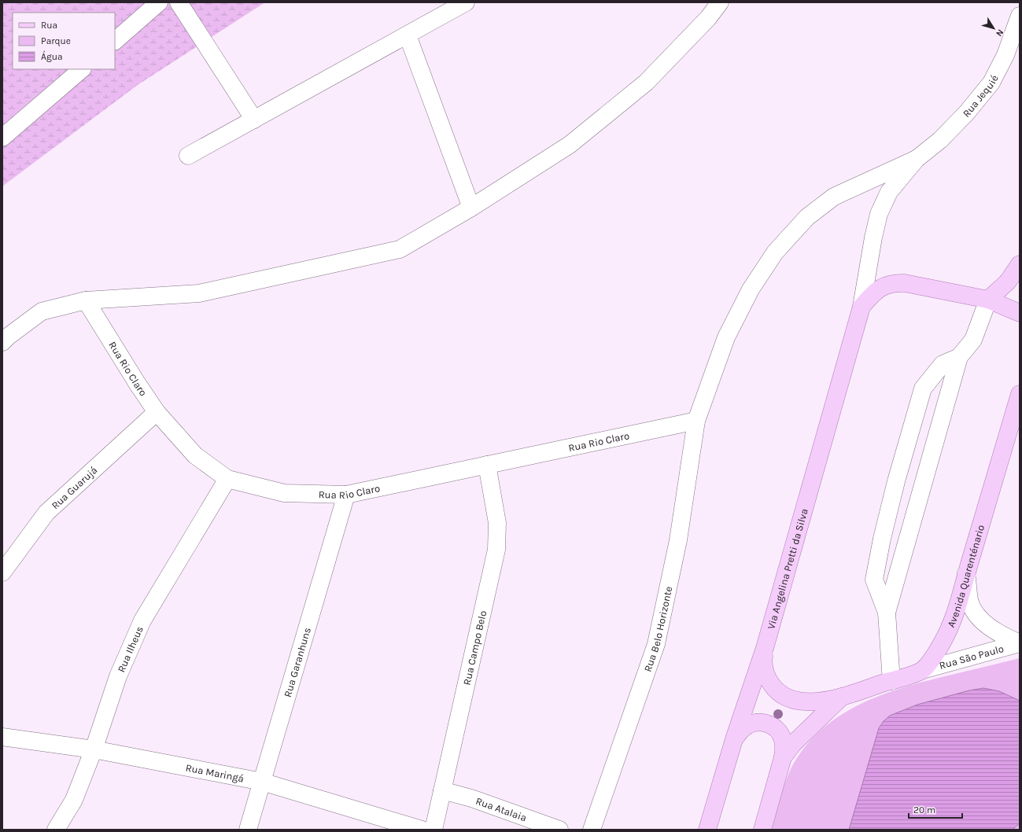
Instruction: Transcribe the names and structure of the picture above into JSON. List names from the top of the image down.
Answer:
{
  "streets": {
    "main road": ["Via Angelina Pretti da Silva", "Avenida Quarenténario"],
    "street": [
      "Rua Jequié",
      "Rua Rio Claro",
      "Rua Guarujá",
      "Rua Belo Horizonte",
      "Rua Campo Belo",
      "Rua Ilheus",
      "Rua São Paulo",
      "Rua Garanhuns",
      "Rua Maringá",
      "Rua Atalaia"
    ]
  },
  "crossings": [
    ["Rua Jequié", "Rua Belo Horizonte"],
    ["Rua Rio Claro", "Rua Guarujá"],
    ["Rua Rio Claro", "Rua Belo Horizonte"],
    ["Rua Rio Claro", "Rua Campo Belo"],
    ["Rua Rio Claro", "Rua Ilheus"],
    ["Rua Rio Claro", "Rua Garanhuns"],
    ["Avenida Quarenténario", "Rua São Paulo"],
    ["Rua Campo Belo", "Rua Atalaia"],
    ["Rua Ilheus", "Rua Maringá"],
    ["Rua Garanhuns", "Rua Maringá"]
  ],
  "legend": ["Rua", "Parque", "Água"],
  "scale_bar": "20 m",
  "north": "bottom right"
}
